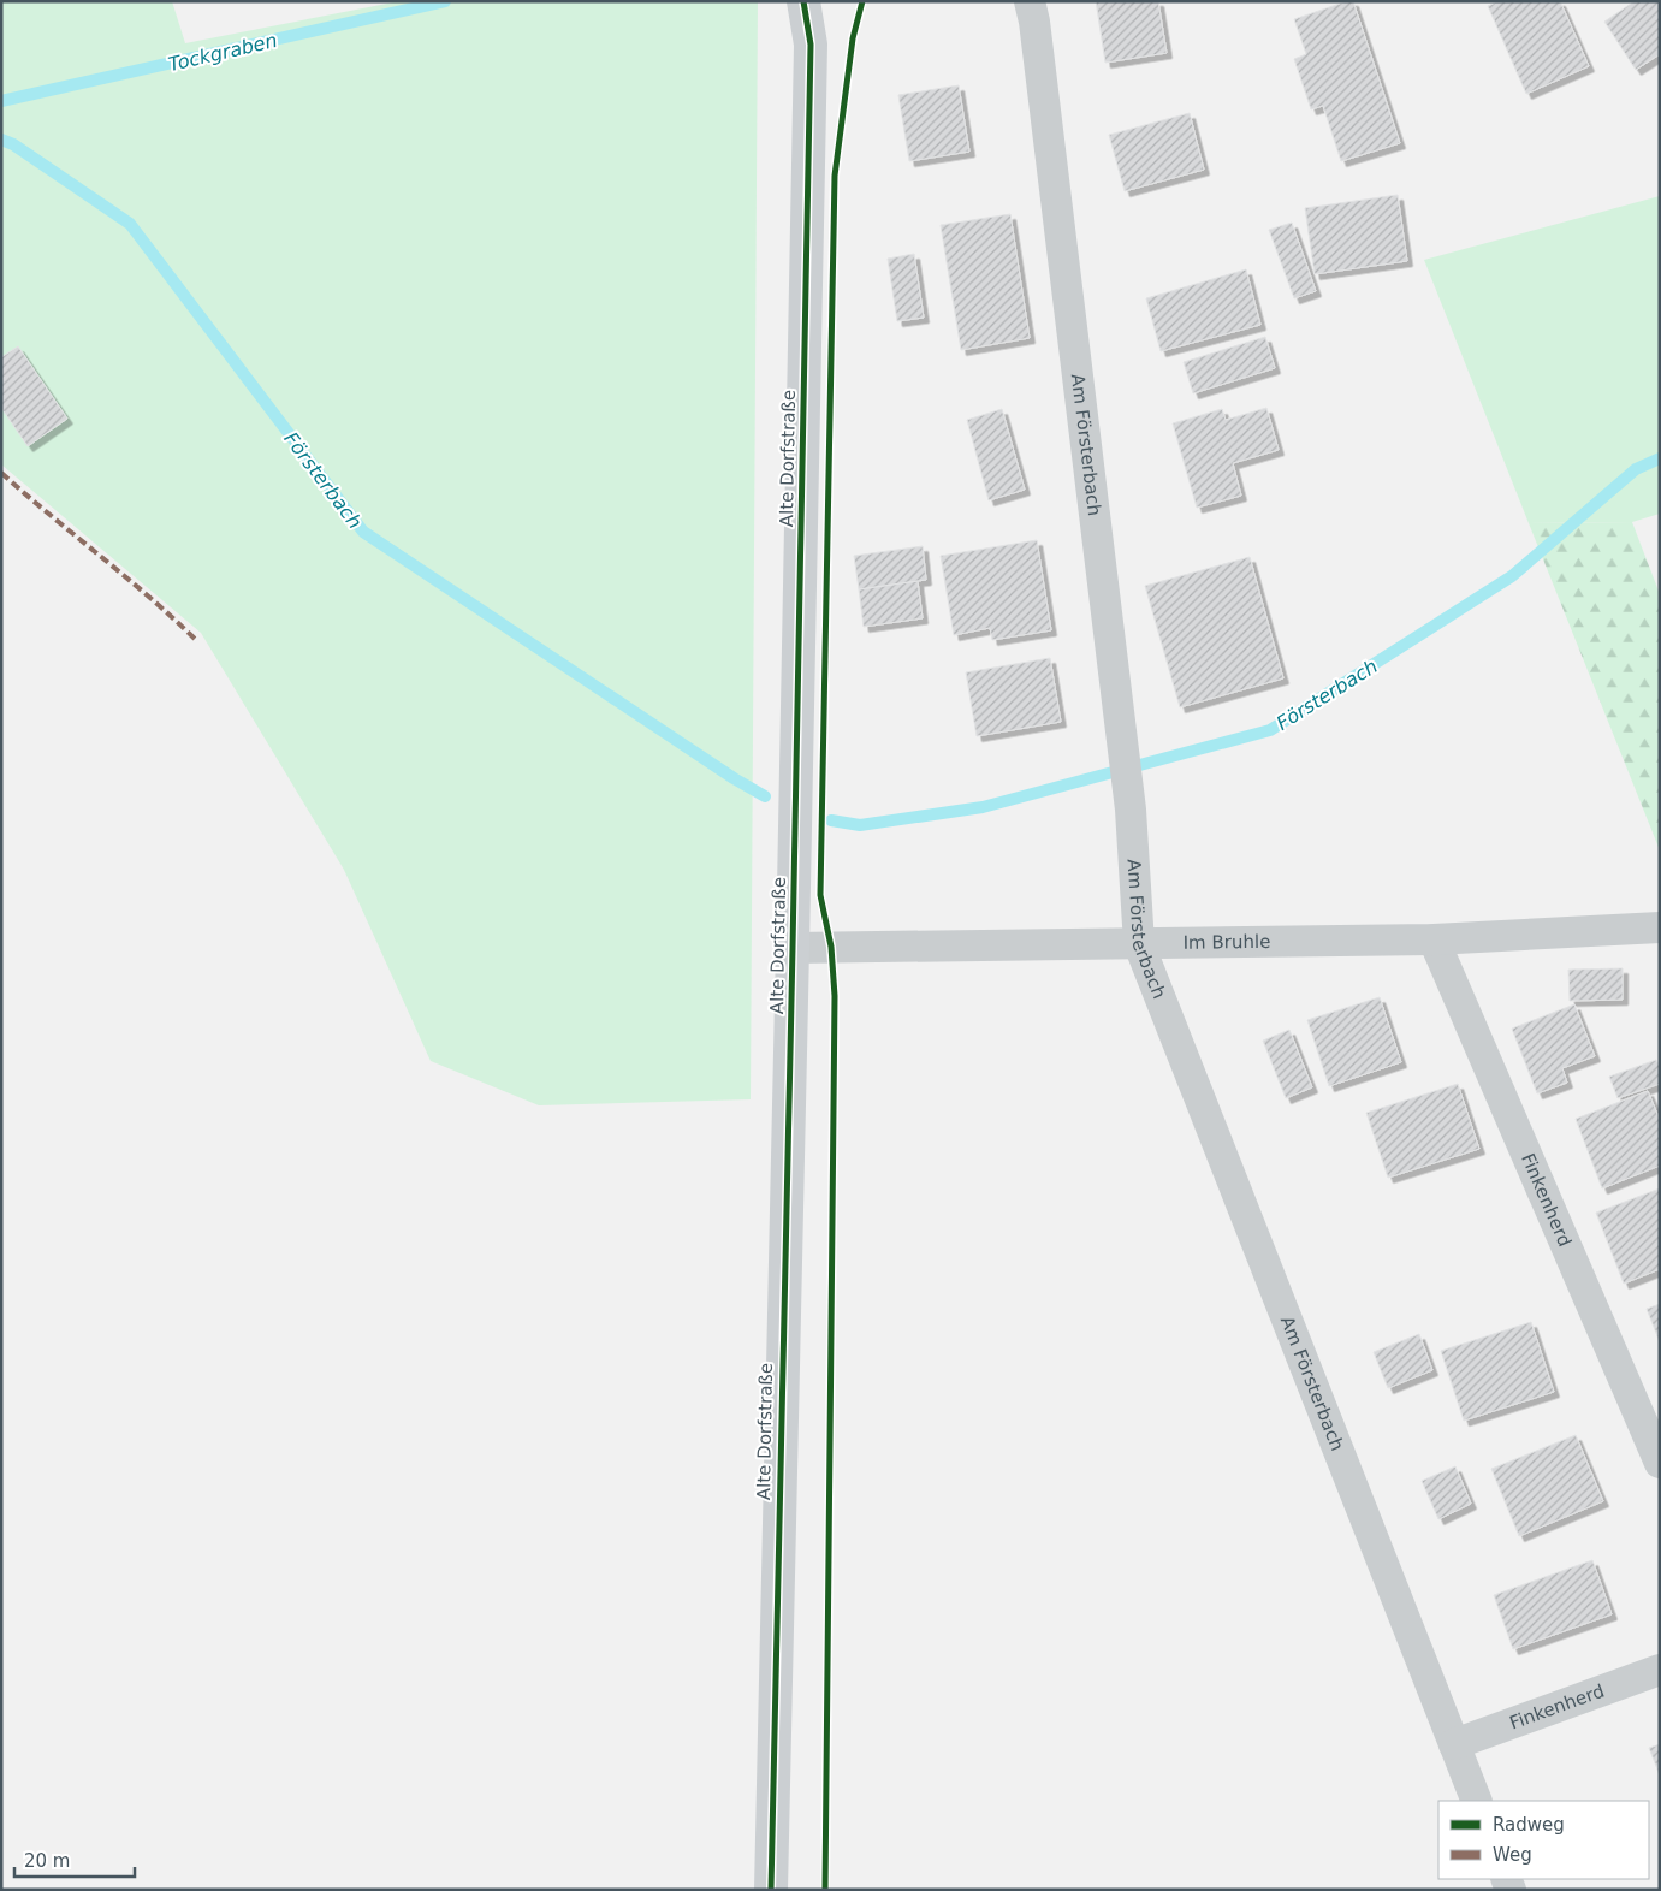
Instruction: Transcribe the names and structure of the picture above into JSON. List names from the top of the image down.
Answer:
{
  "streets": {
    "street": [
      "Am Försterbach",
      "Alte Dorfstraße",
      "Im Bruhle",
      "Finkenherd"
    ]
  },
  "crossings": [
    ["Am Försterbach", "Im Bruhle"],
    ["Am Försterbach", "Finkenherd"],
    ["Alte Dorfstraße", "Im Bruhle"],
    ["Im Bruhle", "Finkenherd"]
  ],
  "water": ["Tockgraben", "Försterbach"],
  "legend": ["Radweg", "Weg"],
  "scale_bar": "20 m"
}
